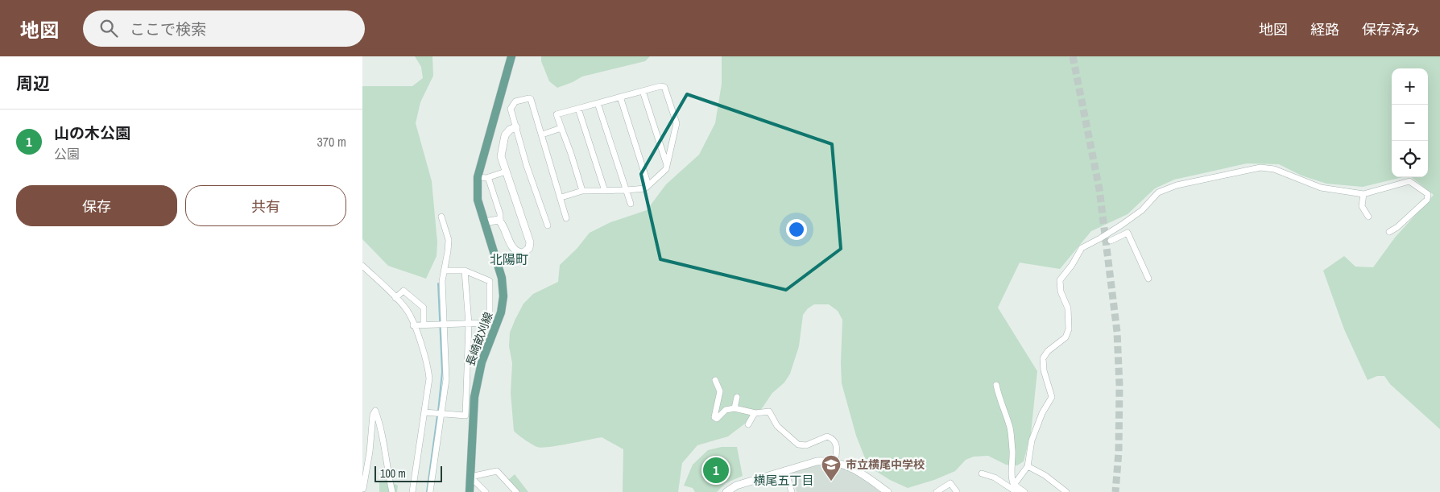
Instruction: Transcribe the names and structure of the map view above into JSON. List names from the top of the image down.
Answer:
{
  "streets": {
    "main road": ["長崎畝刈線"]
  },
  "districts": ["北陽町", "横尾五丁目"],
  "places": {
    "school or university": ["市立横尾中学校"]
  },
  "scale_bar": "100 m",
  "page": {
    "header": "地図",
    "search": "ここで検索",
    "nav": ["地図", "経路", "保存済み"],
    "heading": "周辺",
    "map_buttons": ["+", "−"],
    "list": [
      {
        "mark": "1",
        "name": "山の木公園",
        "note": "公園",
        "value": "370 m"
      }
    ],
    "buttons": ["保存", "共有"],
    "pins": "1",
    "scale": "100 m"
  }
}
